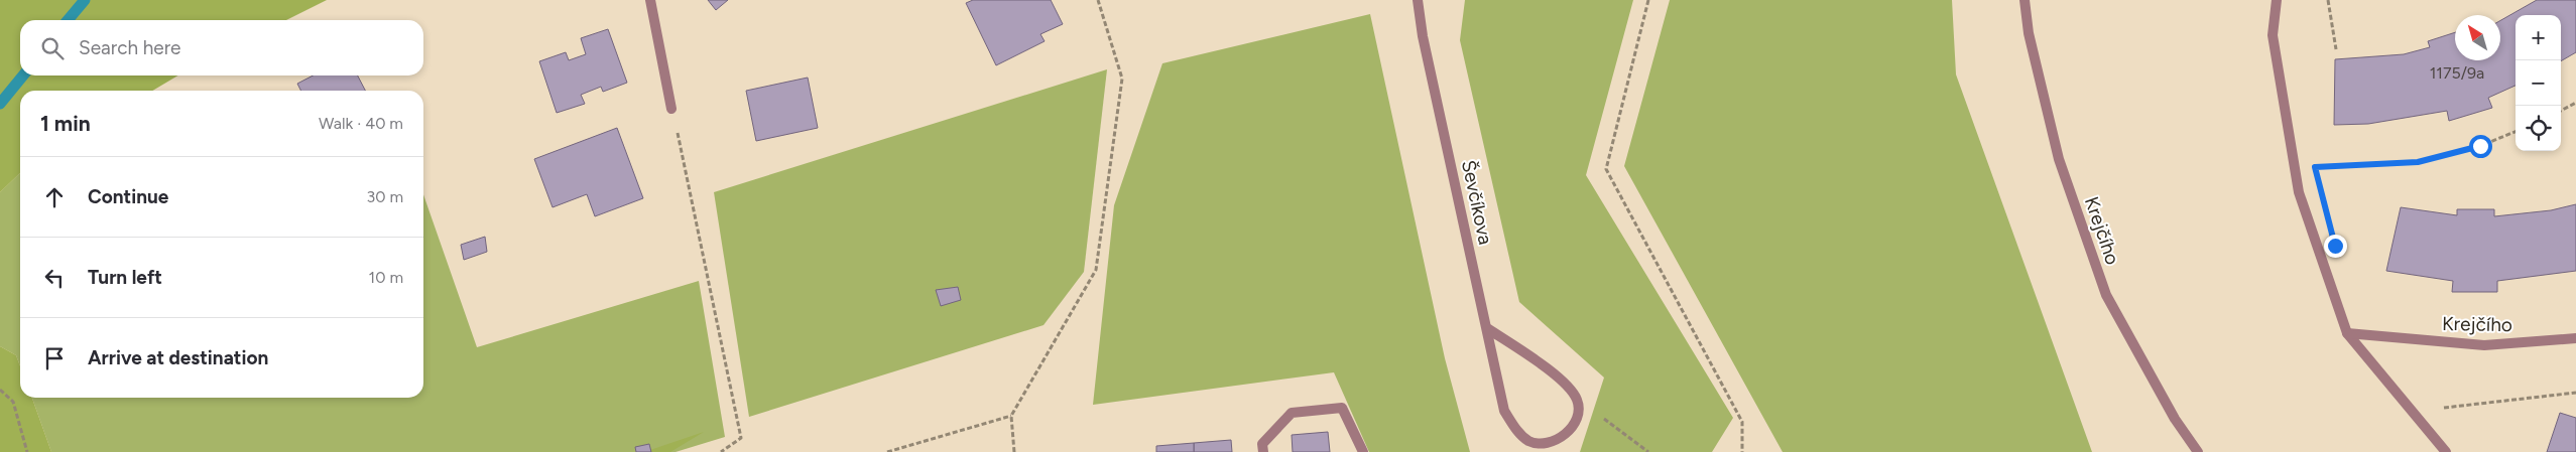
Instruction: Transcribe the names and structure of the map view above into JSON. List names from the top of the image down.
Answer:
{
  "streets": {
    "street": ["Ševčíkova", "Krejčího"]
  },
  "house_numbers": ["1175/9a"],
  "north": "top left",
  "page": {
    "map_buttons": ["+", "−"],
    "search": "Search here",
    "heading": ["1 min", "Walk · 40 m"],
    "list": [
      ["Continue", "30 m"],
      ["Turn left", "10 m"],
      "Arrive at destination"
    ]
  }
}
